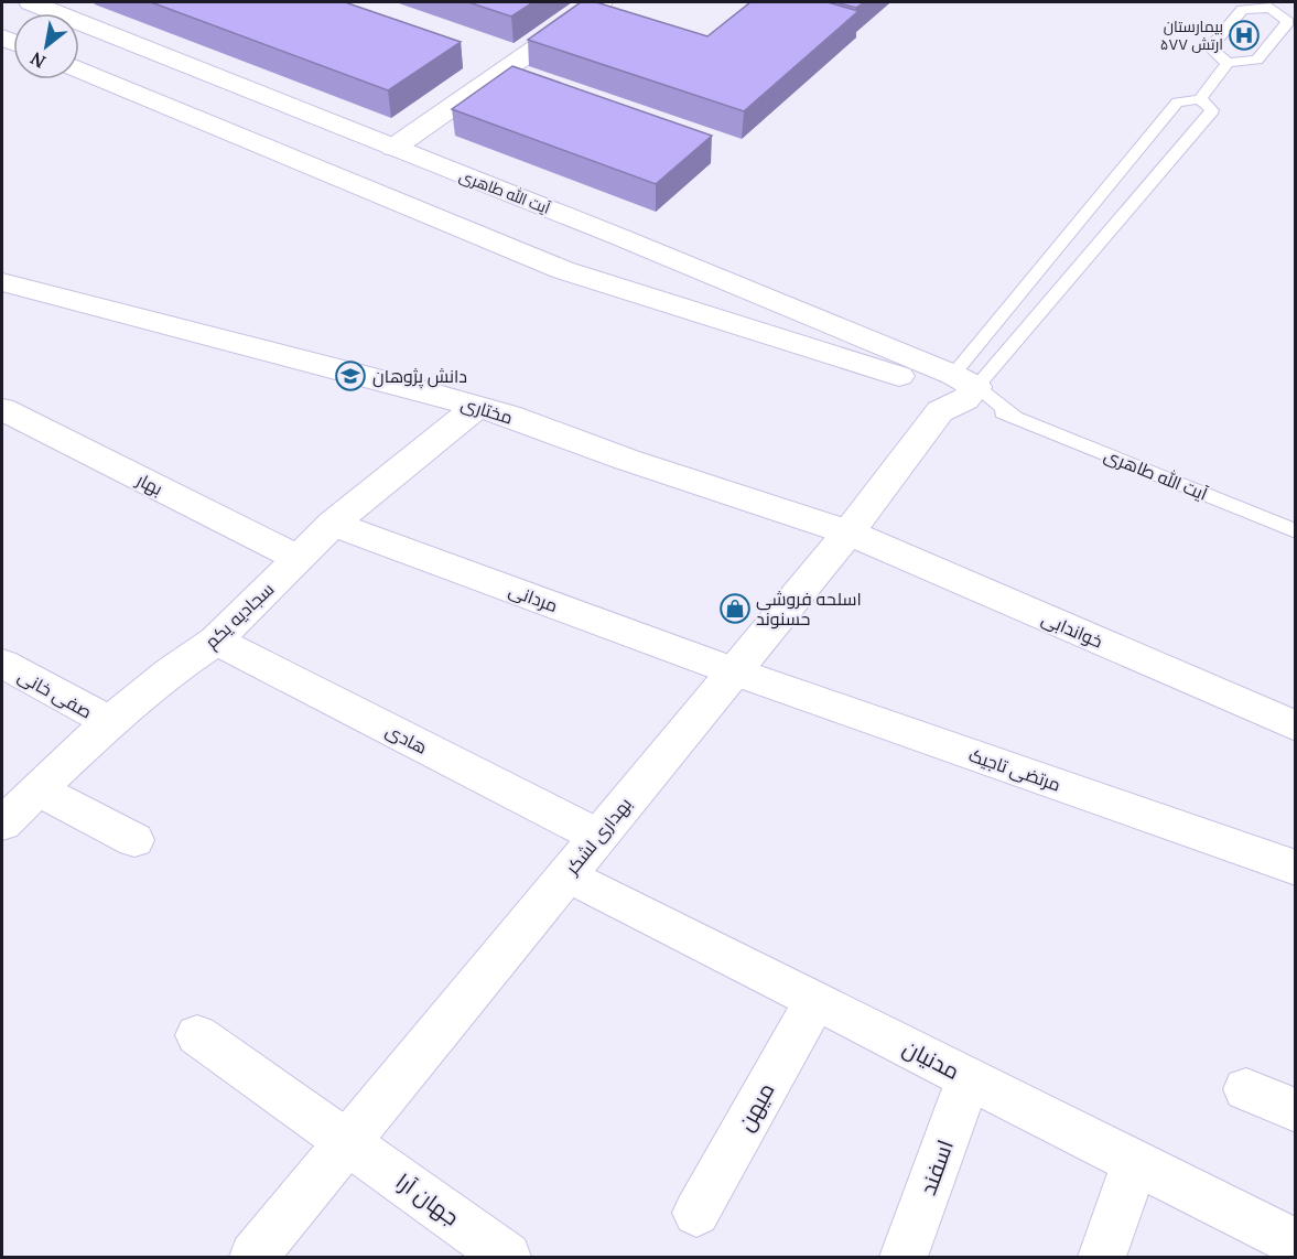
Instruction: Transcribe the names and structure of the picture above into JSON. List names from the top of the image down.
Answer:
{
  "streets": {
    "street": [
      "آیت الله طاهری",
      "مختاری",
      "بهار",
      "مردانی",
      "سجادیه یکم",
      "خواندابی",
      "صفی خانی",
      "هادی",
      "مرتضی تاجیک",
      "بهداری لشکر",
      "مدنیان",
      "میهن",
      "اسفند",
      "جهان آرا"
    ]
  },
  "crossings": [
    ["آیت الله طاهری", "بهداری لشکر"],
    ["مختاری", "سجادیه یکم"],
    ["مختاری", "خواندابی"],
    ["مختاری", "بهداری لشکر"],
    ["بهار", "سجادیه یکم"],
    ["مردانی", "سجادیه یکم"],
    ["مردانی", "مرتضی تاجیک"],
    ["مردانی", "بهداری لشکر"],
    ["سجادیه یکم", "صفی خانی"],
    ["سجادیه یکم", "هادی"],
    ["خواندابی", "بهداری لشکر"],
    ["هادی", "بهداری لشکر"],
    ["مرتضی تاجیک", "بهداری لشکر"],
    ["بهداری لشکر", "مدنیان"],
    ["بهداری لشکر", "جهان آرا"],
    ["مدنیان", "میهن"],
    ["مدنیان", "اسفند"]
  ],
  "places": {
    "hospital": ["بیمارستان ۵۷۷ ارتش"],
    "school or university": ["دانش پژوهان"],
    "shop": ["اسلحه فروشی حسنوند"]
  },
  "north": "bottom left"
}
